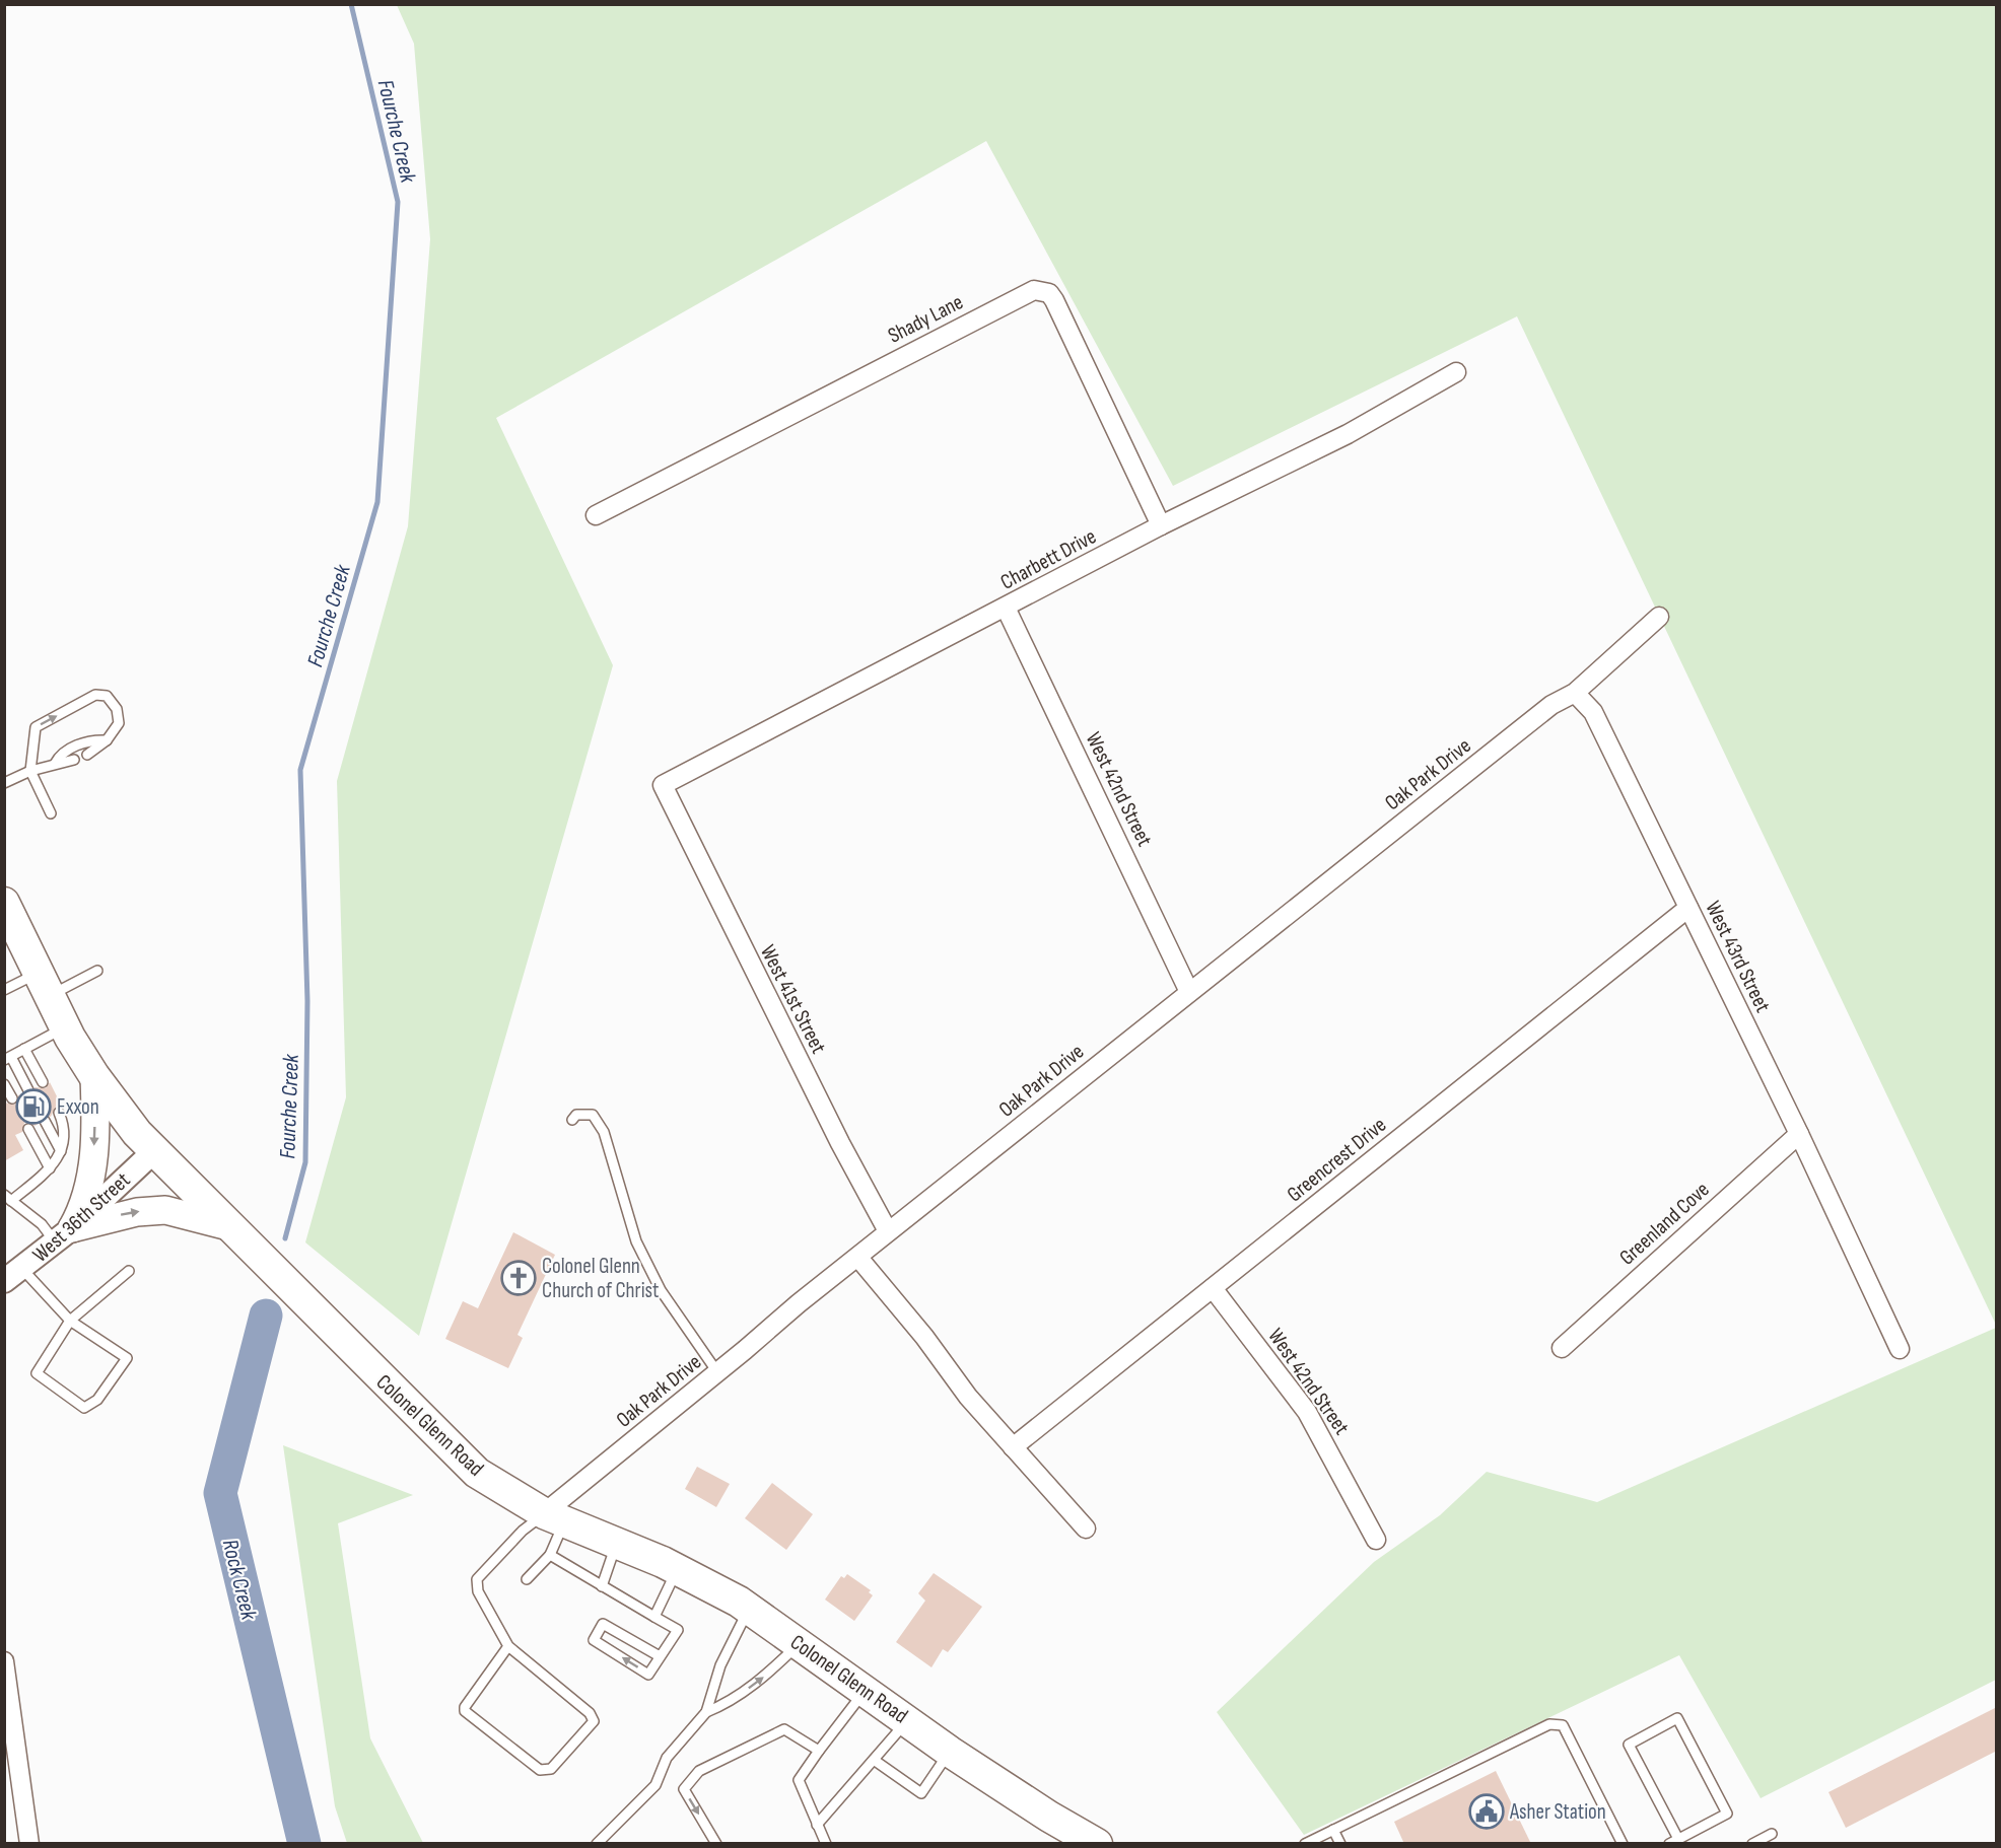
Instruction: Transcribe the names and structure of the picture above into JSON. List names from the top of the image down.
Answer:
{
  "streets": {
    "main road": ["Colonel Glenn Road"],
    "street": [
      "Shady Lane",
      "Charbett Drive",
      "Oak Park Drive",
      "West 42nd Street",
      "West 43rd Street",
      "West 41st Street",
      "Greencrest Drive",
      "West 36th Street",
      "Greenland Cove"
    ]
  },
  "crossings": [
    ["Shady Lane", "Charbett Drive"],
    ["Charbett Drive", "West 42nd Street"],
    ["Charbett Drive", "West 41st Street"],
    ["Oak Park Drive", "West 42nd Street"],
    ["Oak Park Drive", "West 43rd Street"],
    ["Oak Park Drive", "West 41st Street"],
    ["Oak Park Drive", "Colonel Glenn Road"],
    ["West 42nd Street", "Greencrest Drive"],
    ["West 43rd Street", "Greencrest Drive"],
    ["West 43rd Street", "Greenland Cove"],
    ["West 36th Street", "Colonel Glenn Road"]
  ],
  "water": ["Fourche Creek", "Rock Creek"],
  "places": {
    "fuel station": ["Exxon"],
    "church": ["Colonel Glenn Church of Christ"],
    "public building": ["Asher Station"]
  }
}
